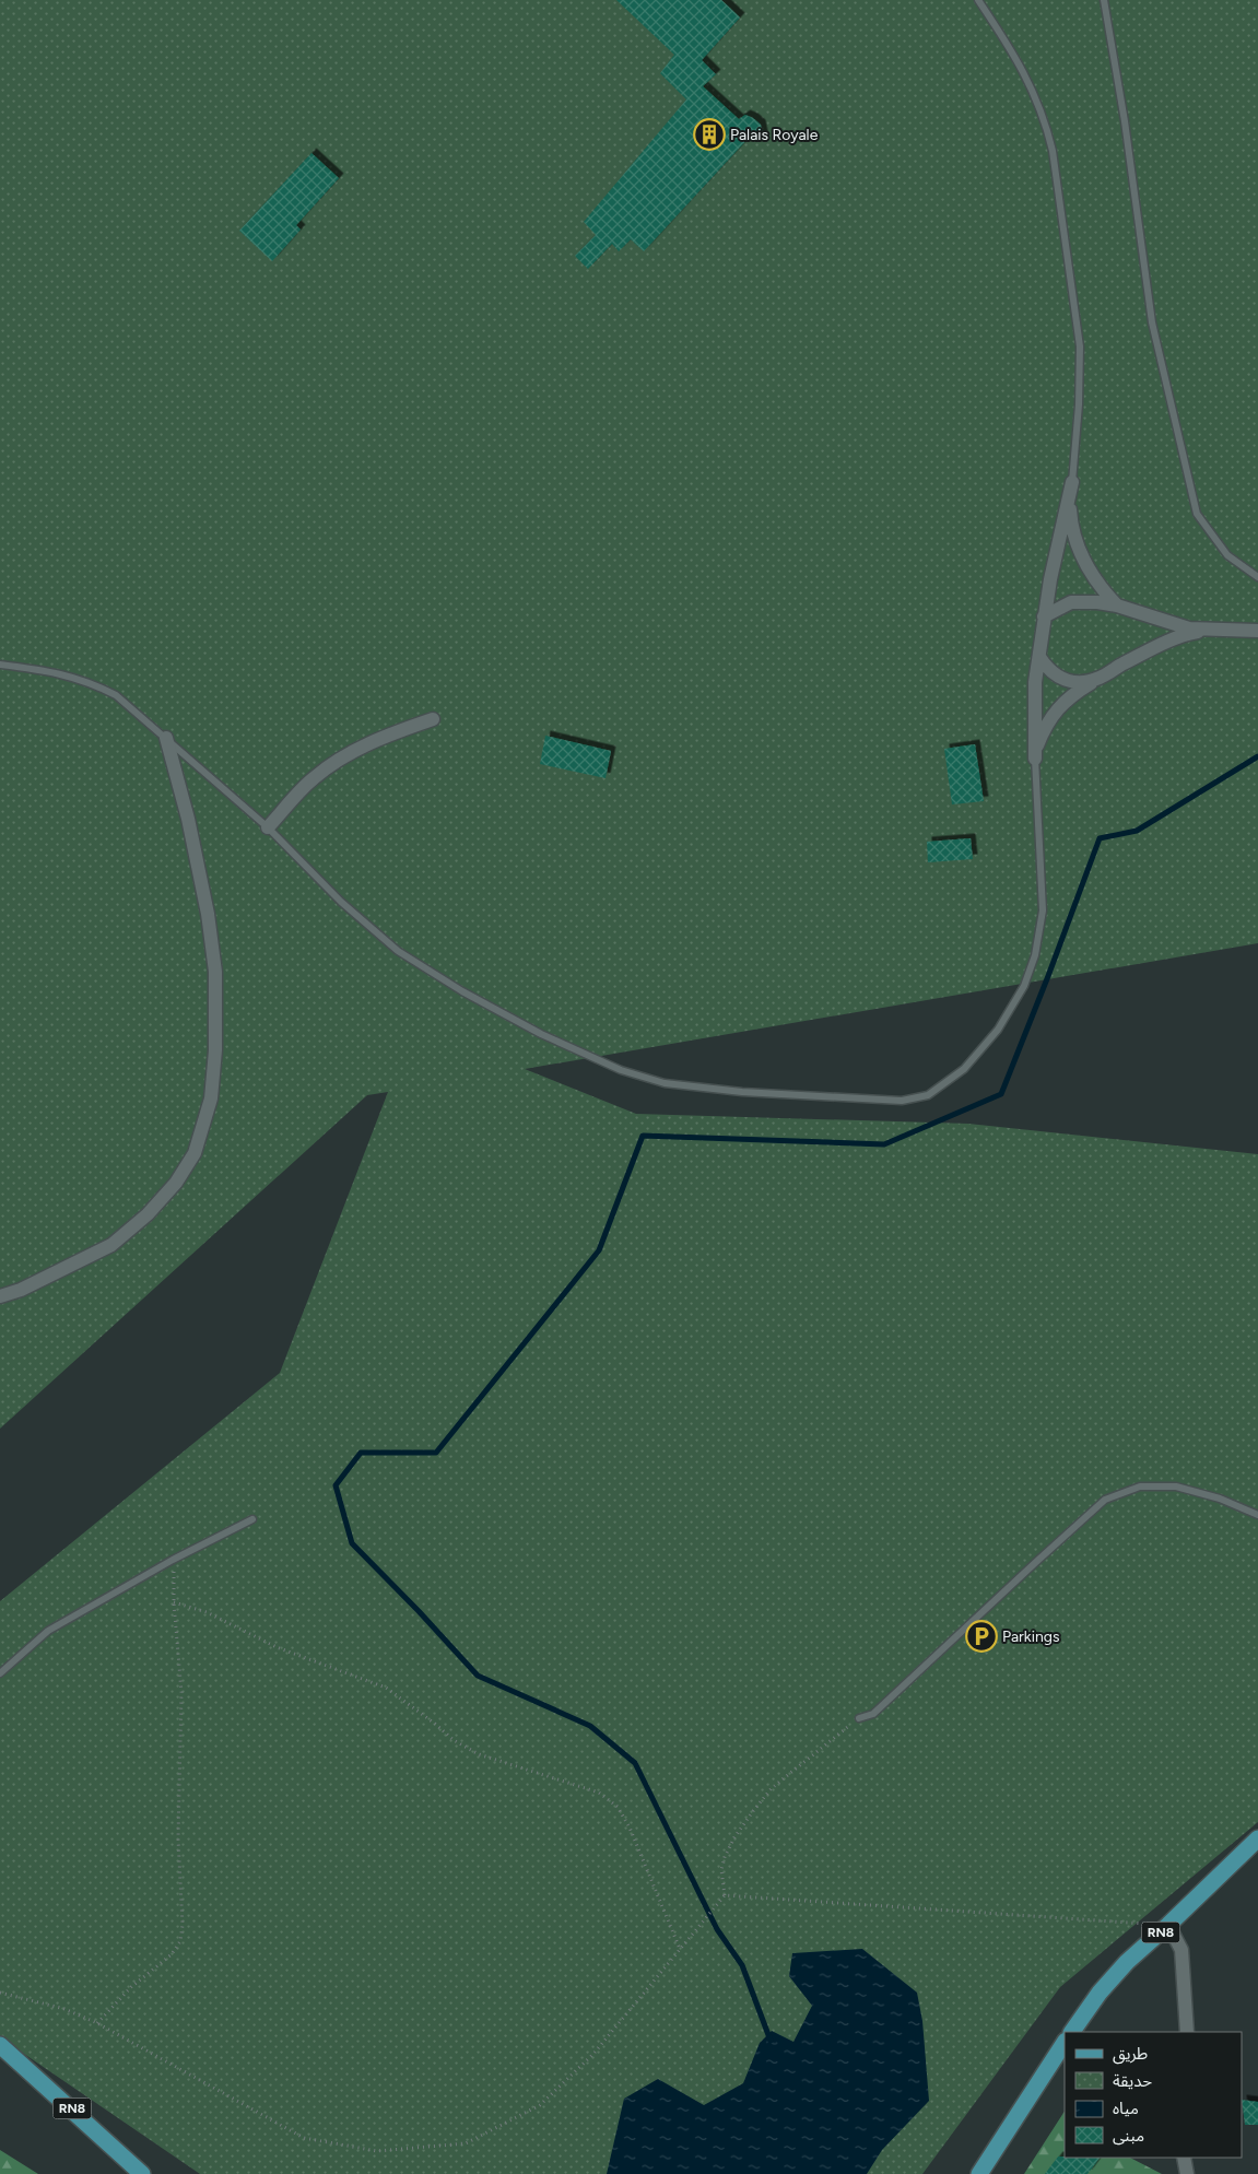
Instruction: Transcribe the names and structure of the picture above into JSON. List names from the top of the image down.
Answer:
{
  "streets": {
    "main road": ["RN8"]
  },
  "places": {
    "building": ["Palais Royale"],
    "parking": ["Parkings"]
  },
  "legend": [
    "طريق",
    "حديقة",
    "مياه",
    "مبنى"
  ]
}
